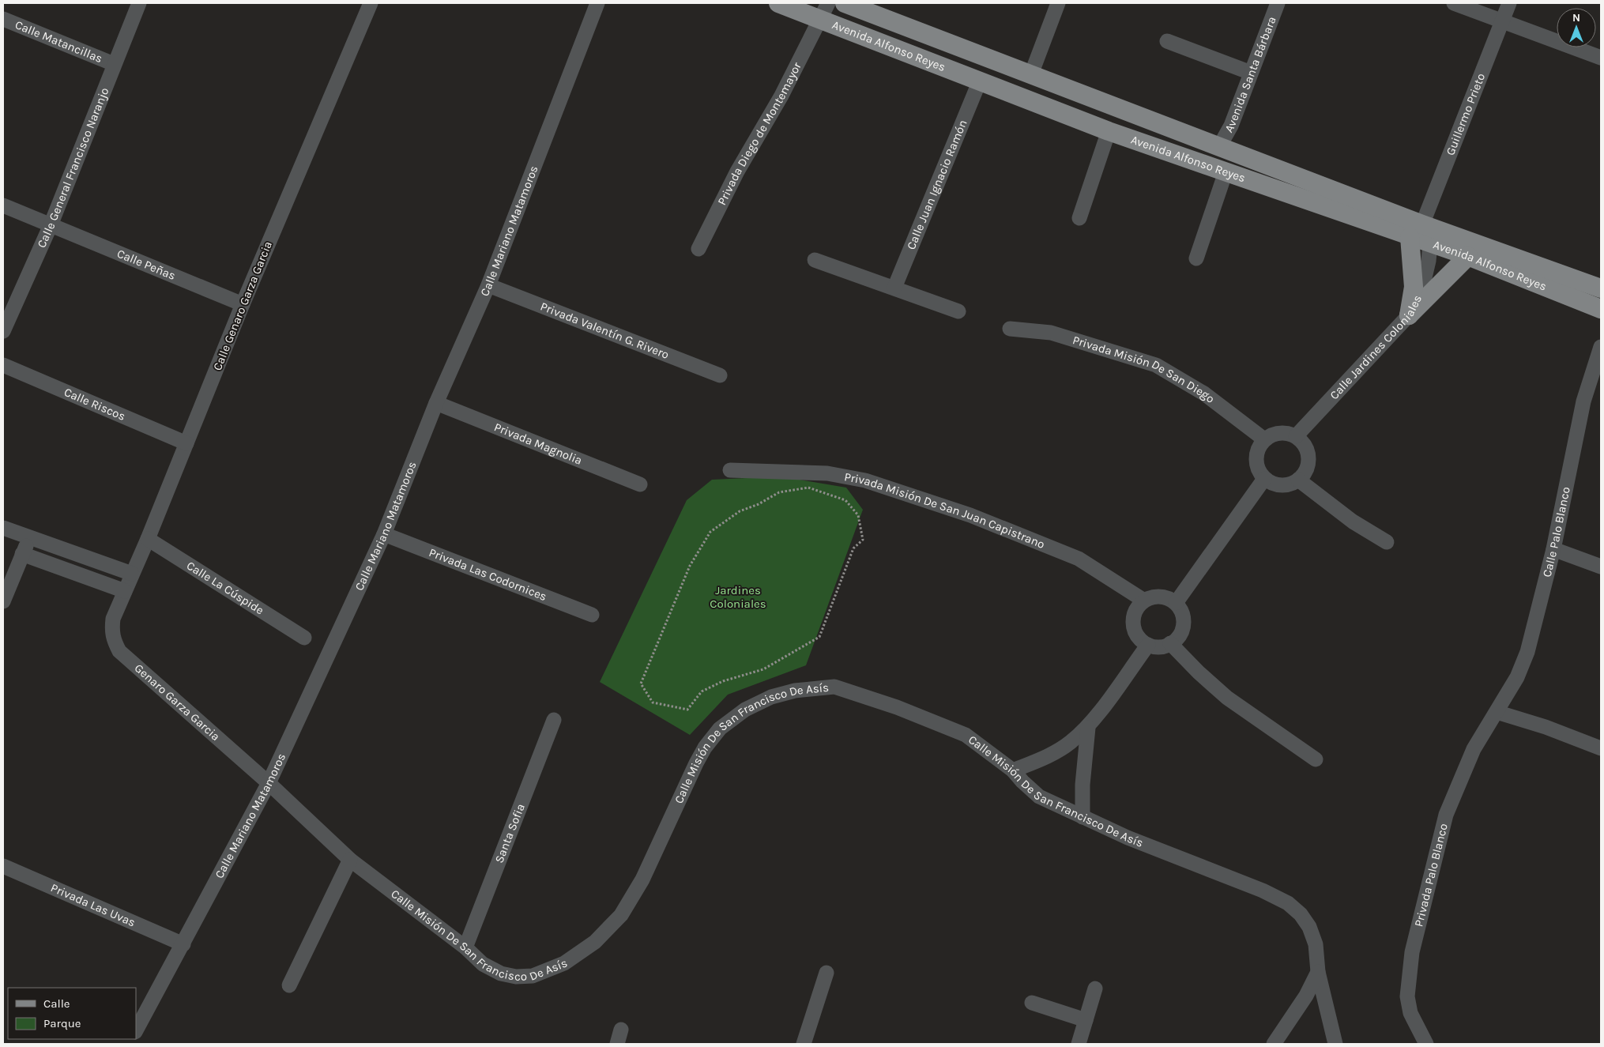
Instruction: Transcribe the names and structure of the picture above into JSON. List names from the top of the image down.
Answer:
{
  "streets": {
    "main road": ["Avenida Alfonso Reyes"],
    "street": [
      "Calle Matancillas",
      "Avenida Santa Bárbara",
      "Guillermo Prieto",
      "Privada Diego de Montemayor",
      "Calle General Francisco Naranjo",
      "Calle Juan Ignacio Ramón",
      "Calle Mariano Matamoros",
      "Calle Peñas",
      "Calle Genaro Garza Garcia",
      "Privada Valentín G. Rivero",
      "Calle Jardines Coloniales",
      "Privada Misión De San Diego",
      "Calle Riscos",
      "Privada Magnolia",
      "Privada Misión De San Juan Capistrano",
      "Calle Palo Blanco",
      "Privada Las Codornices",
      "Calle La Cúspide",
      "Genaro Garza Garcia",
      "Calle Misión De San Francisco De Asís",
      "Santa Sofia",
      "Privada Palo Blanco",
      "Privada Las Uvas"
    ]
  },
  "crossings": [
    ["Calle Matancillas", "Calle General Francisco Naranjo"],
    ["Avenida Alfonso Reyes", "Avenida Santa Bárbara"],
    ["Avenida Alfonso Reyes", "Guillermo Prieto"],
    ["Avenida Alfonso Reyes", "Privada Diego de Montemayor"],
    ["Avenida Alfonso Reyes", "Calle Juan Ignacio Ramón"],
    ["Avenida Alfonso Reyes", "Calle Jardines Coloniales"],
    ["Calle General Francisco Naranjo", "Calle Peñas"],
    ["Calle Mariano Matamoros", "Privada Valentín G. Rivero"],
    ["Calle Mariano Matamoros", "Privada Magnolia"],
    ["Calle Mariano Matamoros", "Privada Las Codornices"],
    ["Calle Mariano Matamoros", "Genaro Garza Garcia"],
    ["Calle Mariano Matamoros", "Calle Misión De San Francisco De Asís"],
    ["Calle Mariano Matamoros", "Privada Las Uvas"],
    ["Calle Peñas", "Calle Genaro Garza Garcia"],
    ["Calle Genaro Garza Garcia", "Calle Riscos"],
    ["Calle Genaro Garza Garcia", "Calle La Cúspide"],
    ["Calle Genaro Garza Garcia", "Genaro Garza Garcia"],
    ["Calle Jardines Coloniales", "Privada Misión De San Diego"],
    ["Calle Palo Blanco", "Privada Palo Blanco"],
    ["Genaro Garza Garcia", "Calle Misión De San Francisco De Asís"],
    ["Calle Misión De San Francisco De Asís", "Santa Sofia"]
  ],
  "parks": ["Jardines Coloniales"],
  "legend": ["Calle", "Parque"],
  "north": "top"
}
